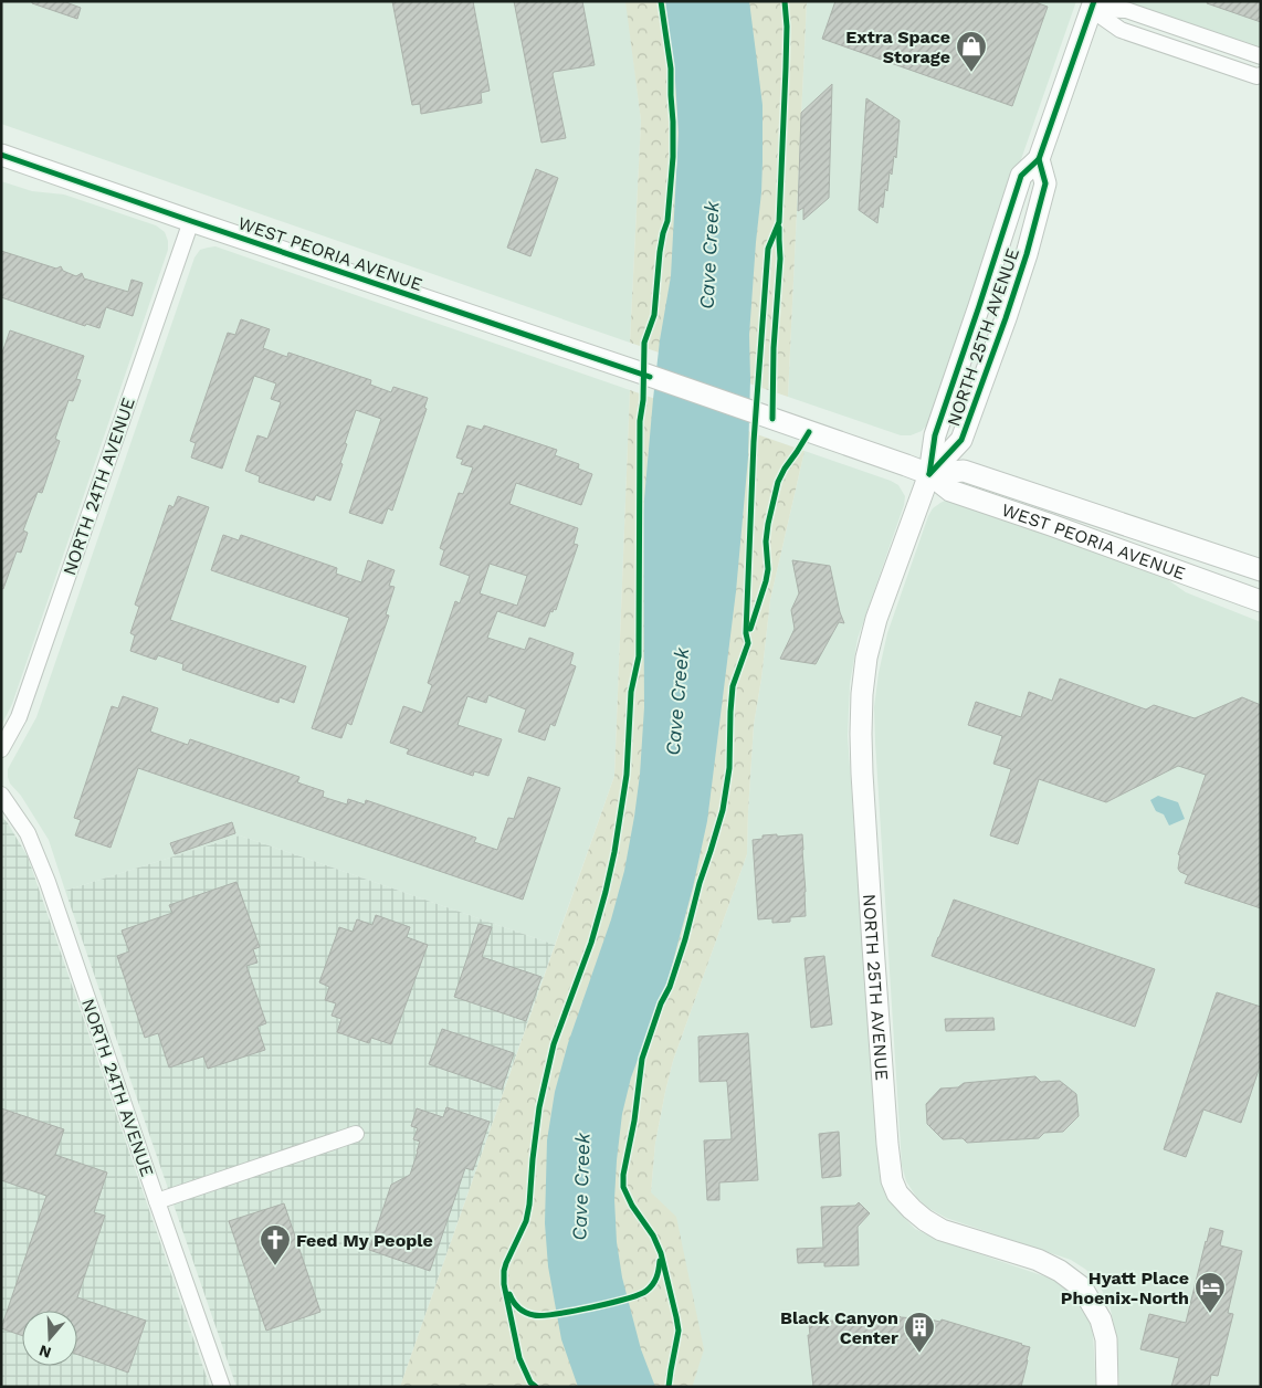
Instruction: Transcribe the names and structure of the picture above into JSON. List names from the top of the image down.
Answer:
{
  "streets": {
    "street": ["WEST PEORIA AVENUE", "NORTH 25TH AVENUE", "NORTH 24TH AVENUE"]
  },
  "crossings": [
    ["WEST PEORIA AVENUE", "NORTH 25TH AVENUE"],
    ["WEST PEORIA AVENUE", "NORTH 24TH AVENUE"]
  ],
  "water": ["Cave Creek"],
  "places": {
    "shop": ["Extra Space Storage"],
    "church": ["Feed My People"],
    "hotel": ["Hyatt Place Phoenix-North"],
    "building": ["Black Canyon Center"]
  },
  "north": "bottom"
}
